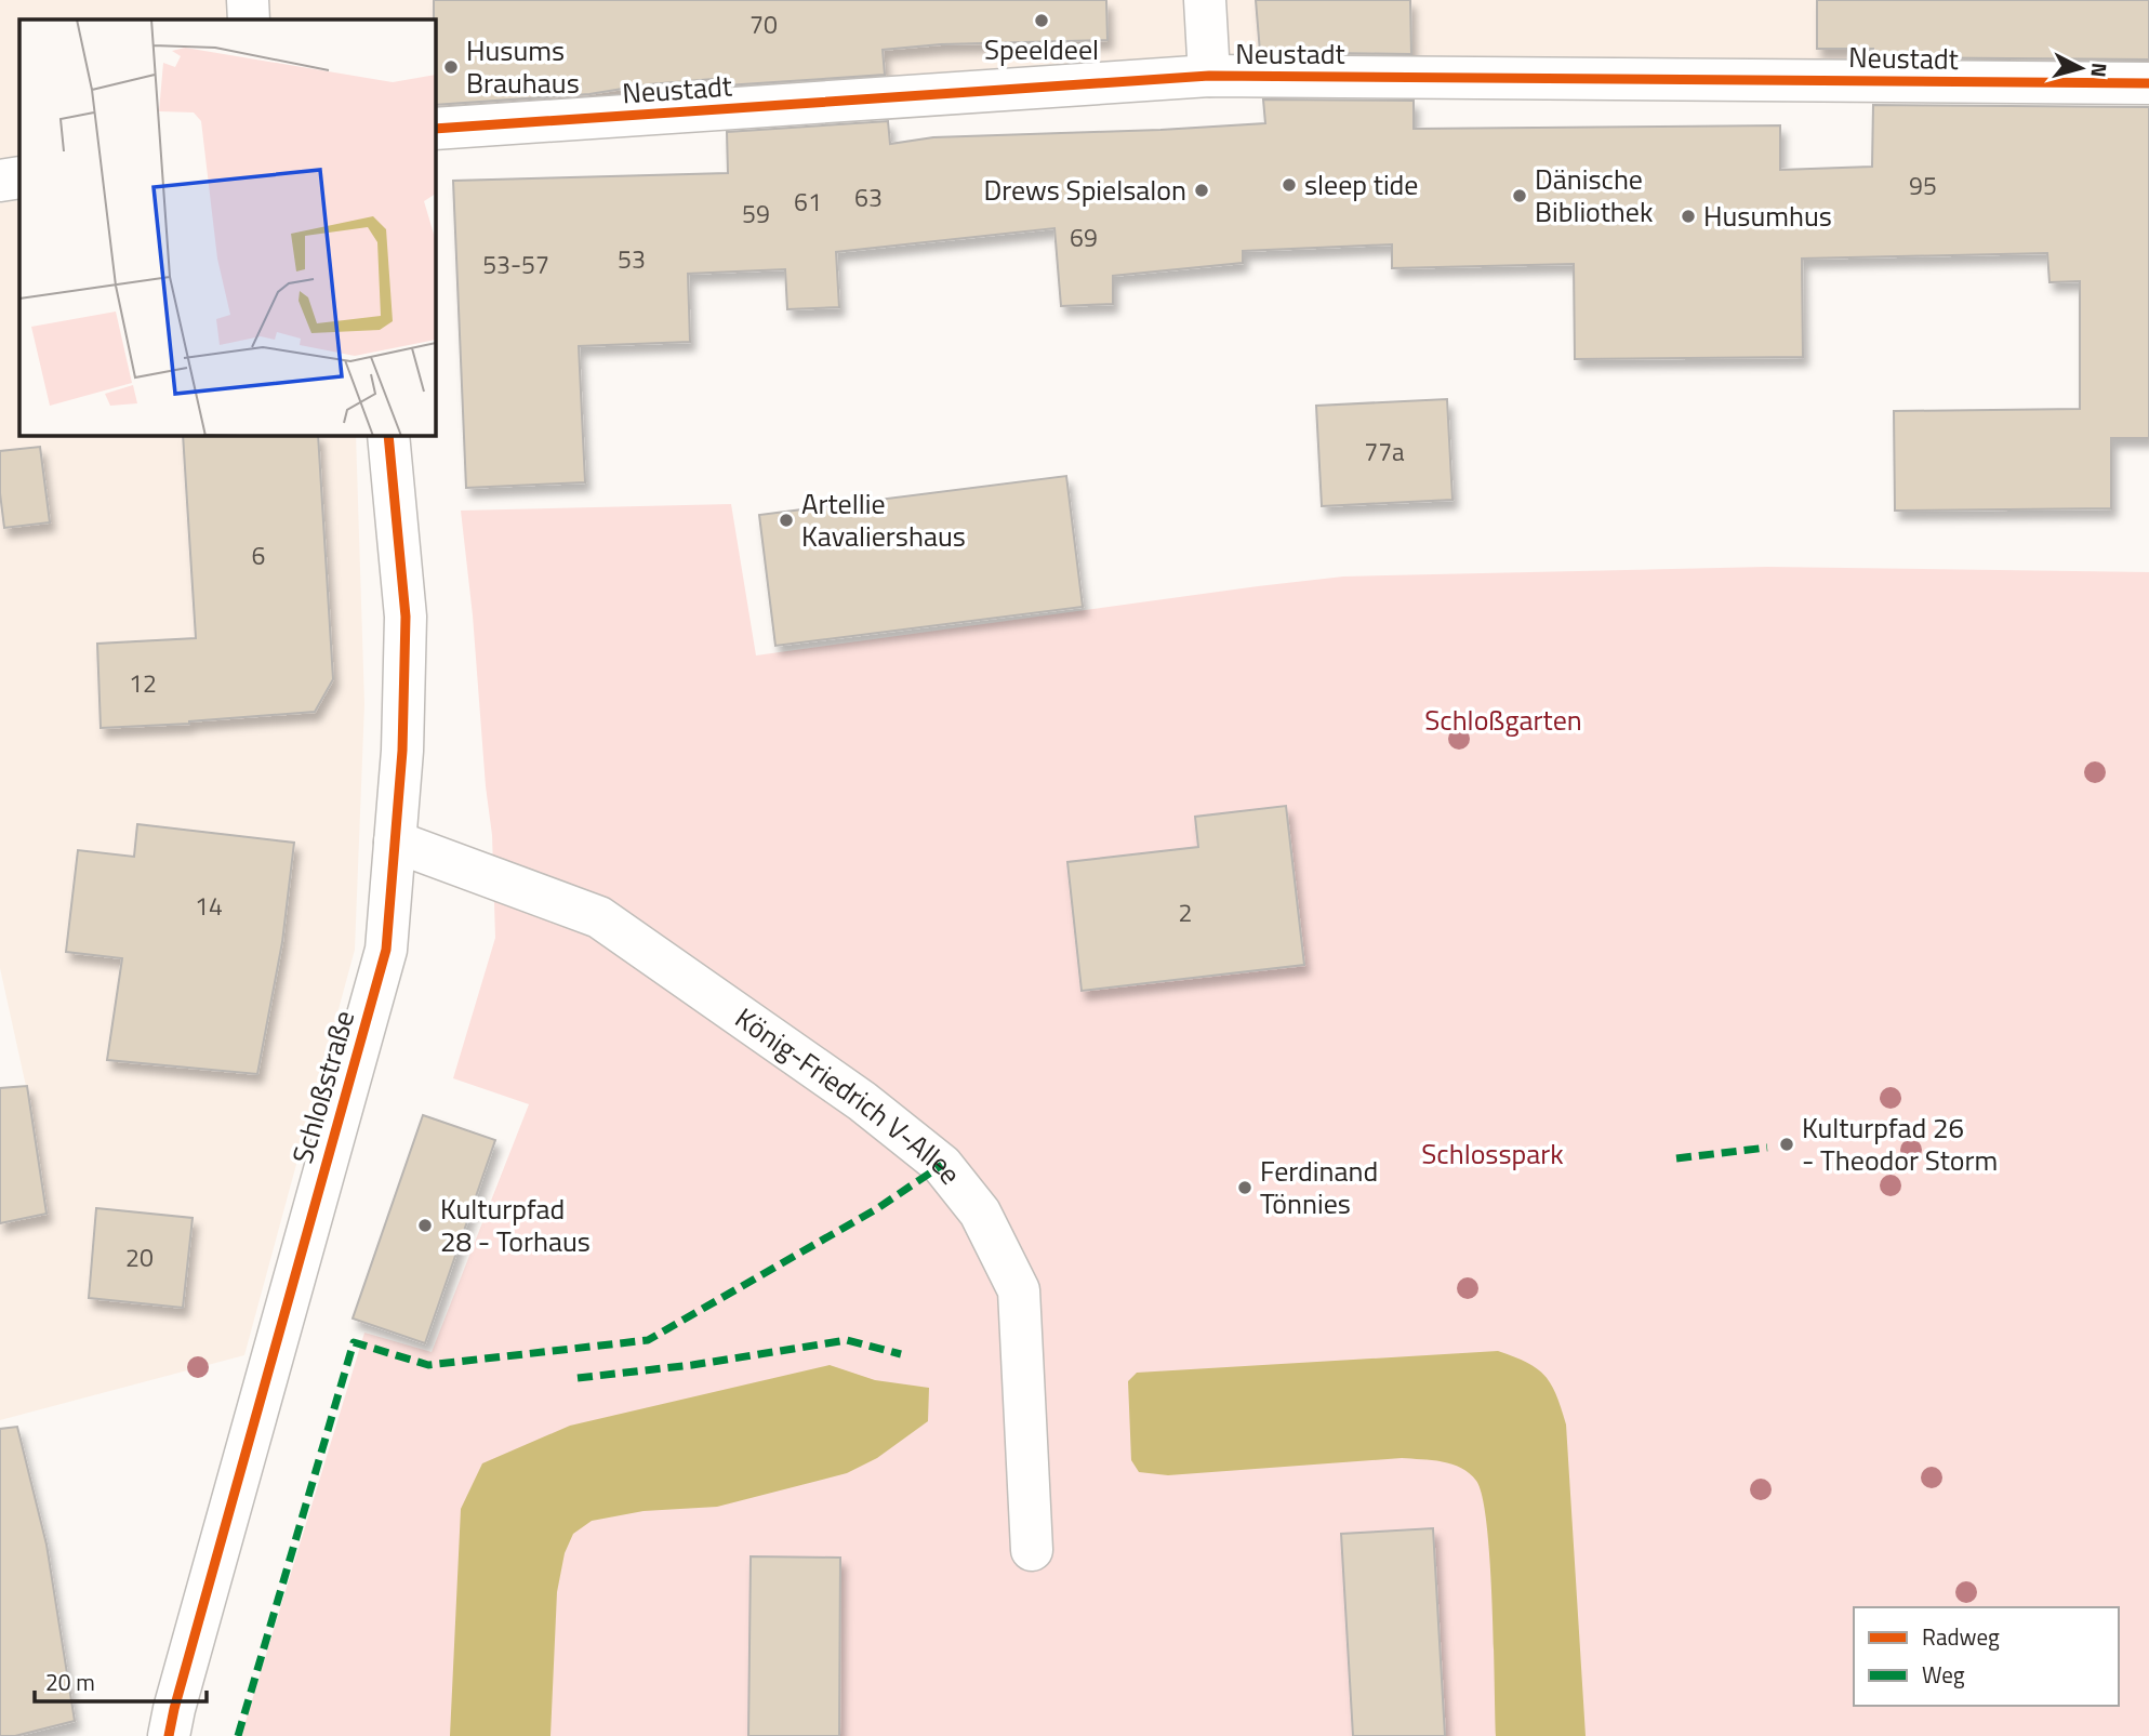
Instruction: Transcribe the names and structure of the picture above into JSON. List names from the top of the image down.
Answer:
{
  "streets": {
    "street": ["Neustadt", "Schloßstraße", "König-Friedrich V-Allee"]
  },
  "crossings": [
    ["Schloßstraße", "König-Friedrich V-Allee"]
  ],
  "parks": ["Schloßgarten", "Schlosspark"],
  "places": [
    "Speeldeel",
    "Husums Brauhaus",
    "sleep tide",
    "Drews Spielsalon",
    "Dänische Bibliothek",
    "Husumhus",
    "Artellie Kavaliershaus",
    "Kulturpfad 26 - Theodor Storm",
    "Ferdinand Tönnies",
    "Kulturpfad 28 - Torhaus"
  ],
  "house_numbers": [
    "70",
    "95",
    "63",
    "61",
    "59",
    "69",
    "53",
    "53-57",
    "77a",
    "6",
    "12",
    "14",
    "2",
    "20"
  ],
  "legend": ["Radweg", "Weg"],
  "scale_bar": "20 m",
  "north": "right"
}
